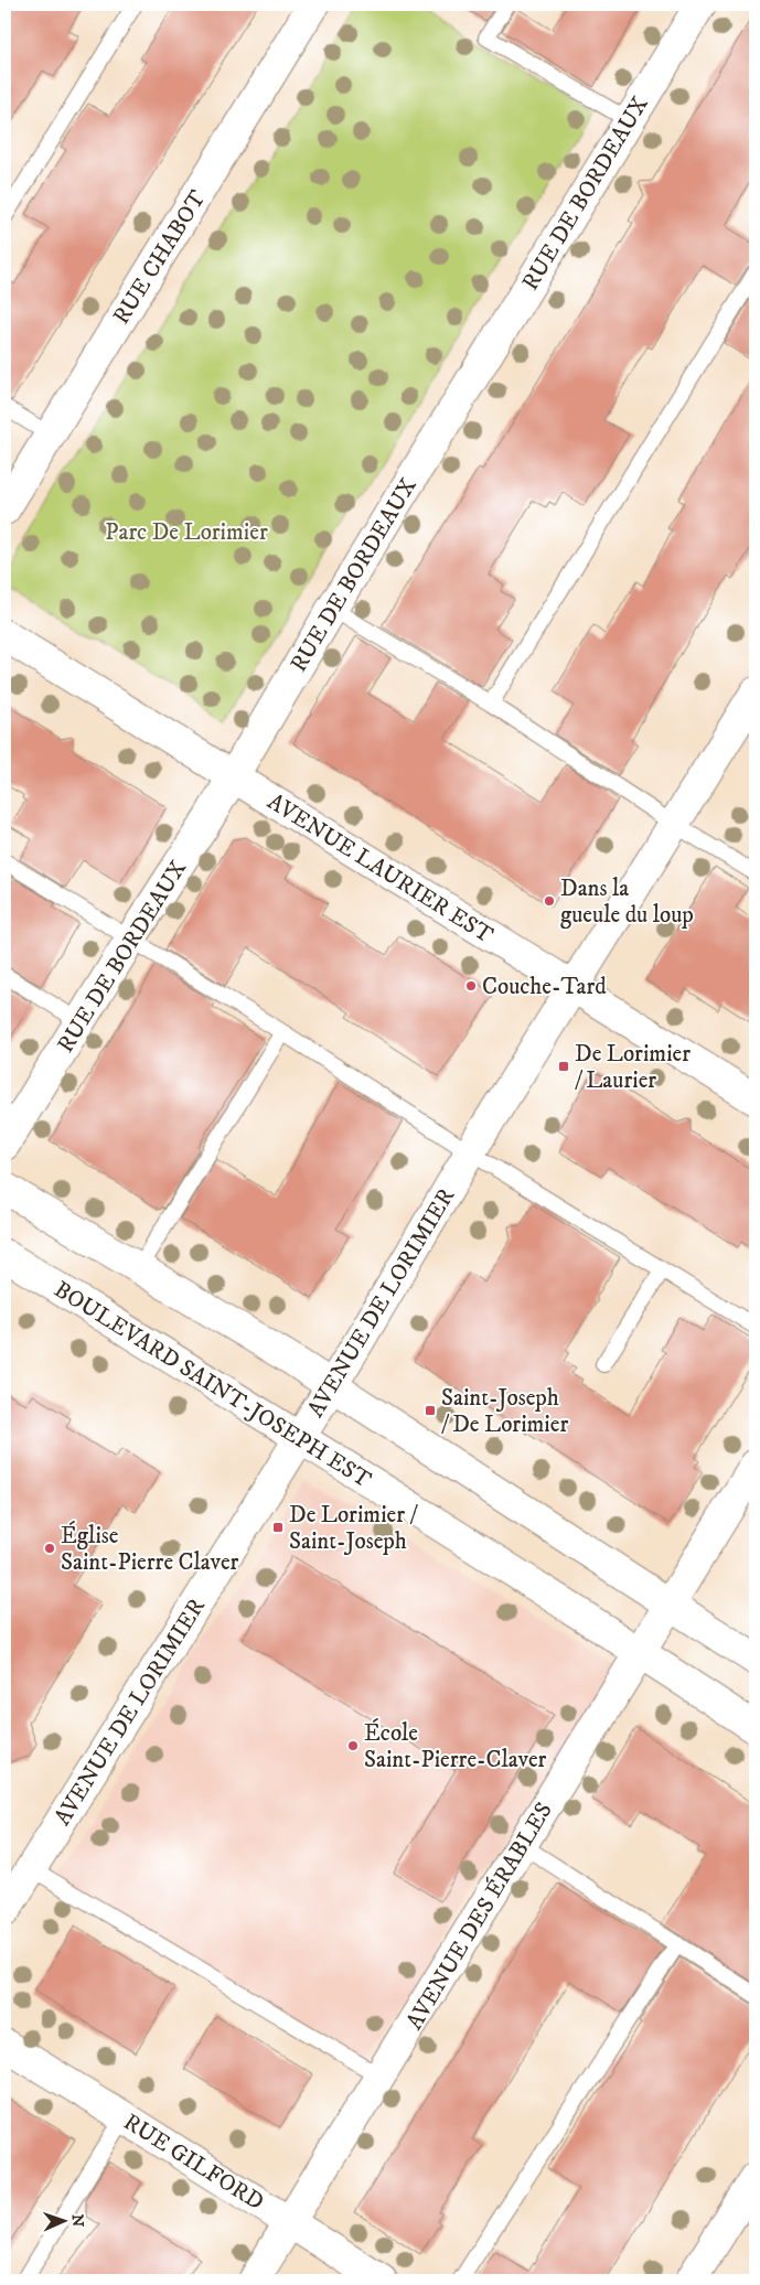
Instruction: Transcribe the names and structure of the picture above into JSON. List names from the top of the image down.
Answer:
{
  "streets": {
    "street": [
      "RUE DE BORDEAUX",
      "RUE CHABOT",
      "AVENUE LAURIER EST",
      "AVENUE DE LORIMIER",
      "BOULEVARD SAINT-JOSEPH EST",
      "AVENUE DES ÉRABLES",
      "RUE GILFORD"
    ]
  },
  "crossings": [
    ["RUE DE BORDEAUX", "AVENUE LAURIER EST"],
    ["AVENUE LAURIER EST", "AVENUE DE LORIMIER"],
    ["AVENUE DE LORIMIER", "BOULEVARD SAINT-JOSEPH EST"],
    ["BOULEVARD SAINT-JOSEPH EST", "AVENUE DES ÉRABLES"],
    ["AVENUE DES ÉRABLES", "RUE GILFORD"]
  ],
  "parks": ["Parc De Lorimier"],
  "places": {
    "other": [
      "Dans la gueule du loup",
      "Couche-Tard",
      "Église Saint-Pierre Claver",
      "École Saint-Pierre-Claver"
    ],
    "transit": ["De Lorimier / Laurier", "Saint-Joseph / De Lorimier", "De Lorimier / Saint-Joseph"]
  },
  "north": "right"
}
